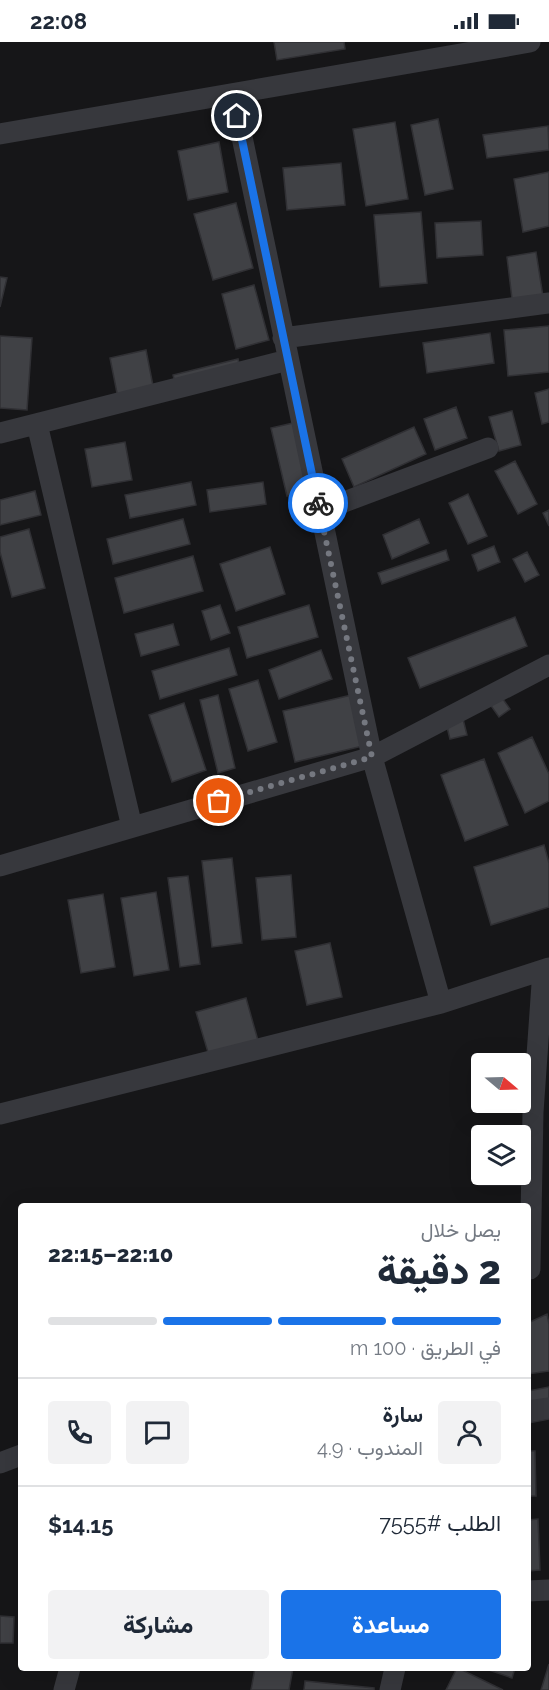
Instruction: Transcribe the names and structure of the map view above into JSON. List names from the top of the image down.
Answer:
{
  "north": "right",
  "page": {
    "status": "22:08",
    "heading": ["2 دقيقة", "يصل خلال", "22:10–22:15"],
    "panel": [
      "سارة",
      "المندوب · 4.9",
      "الطلب #7555",
      "$14.15"
    ],
    "bar": "في الطريق · 100 m",
    "buttons": ["مساعدة", "مشاركة"]
  }
}
